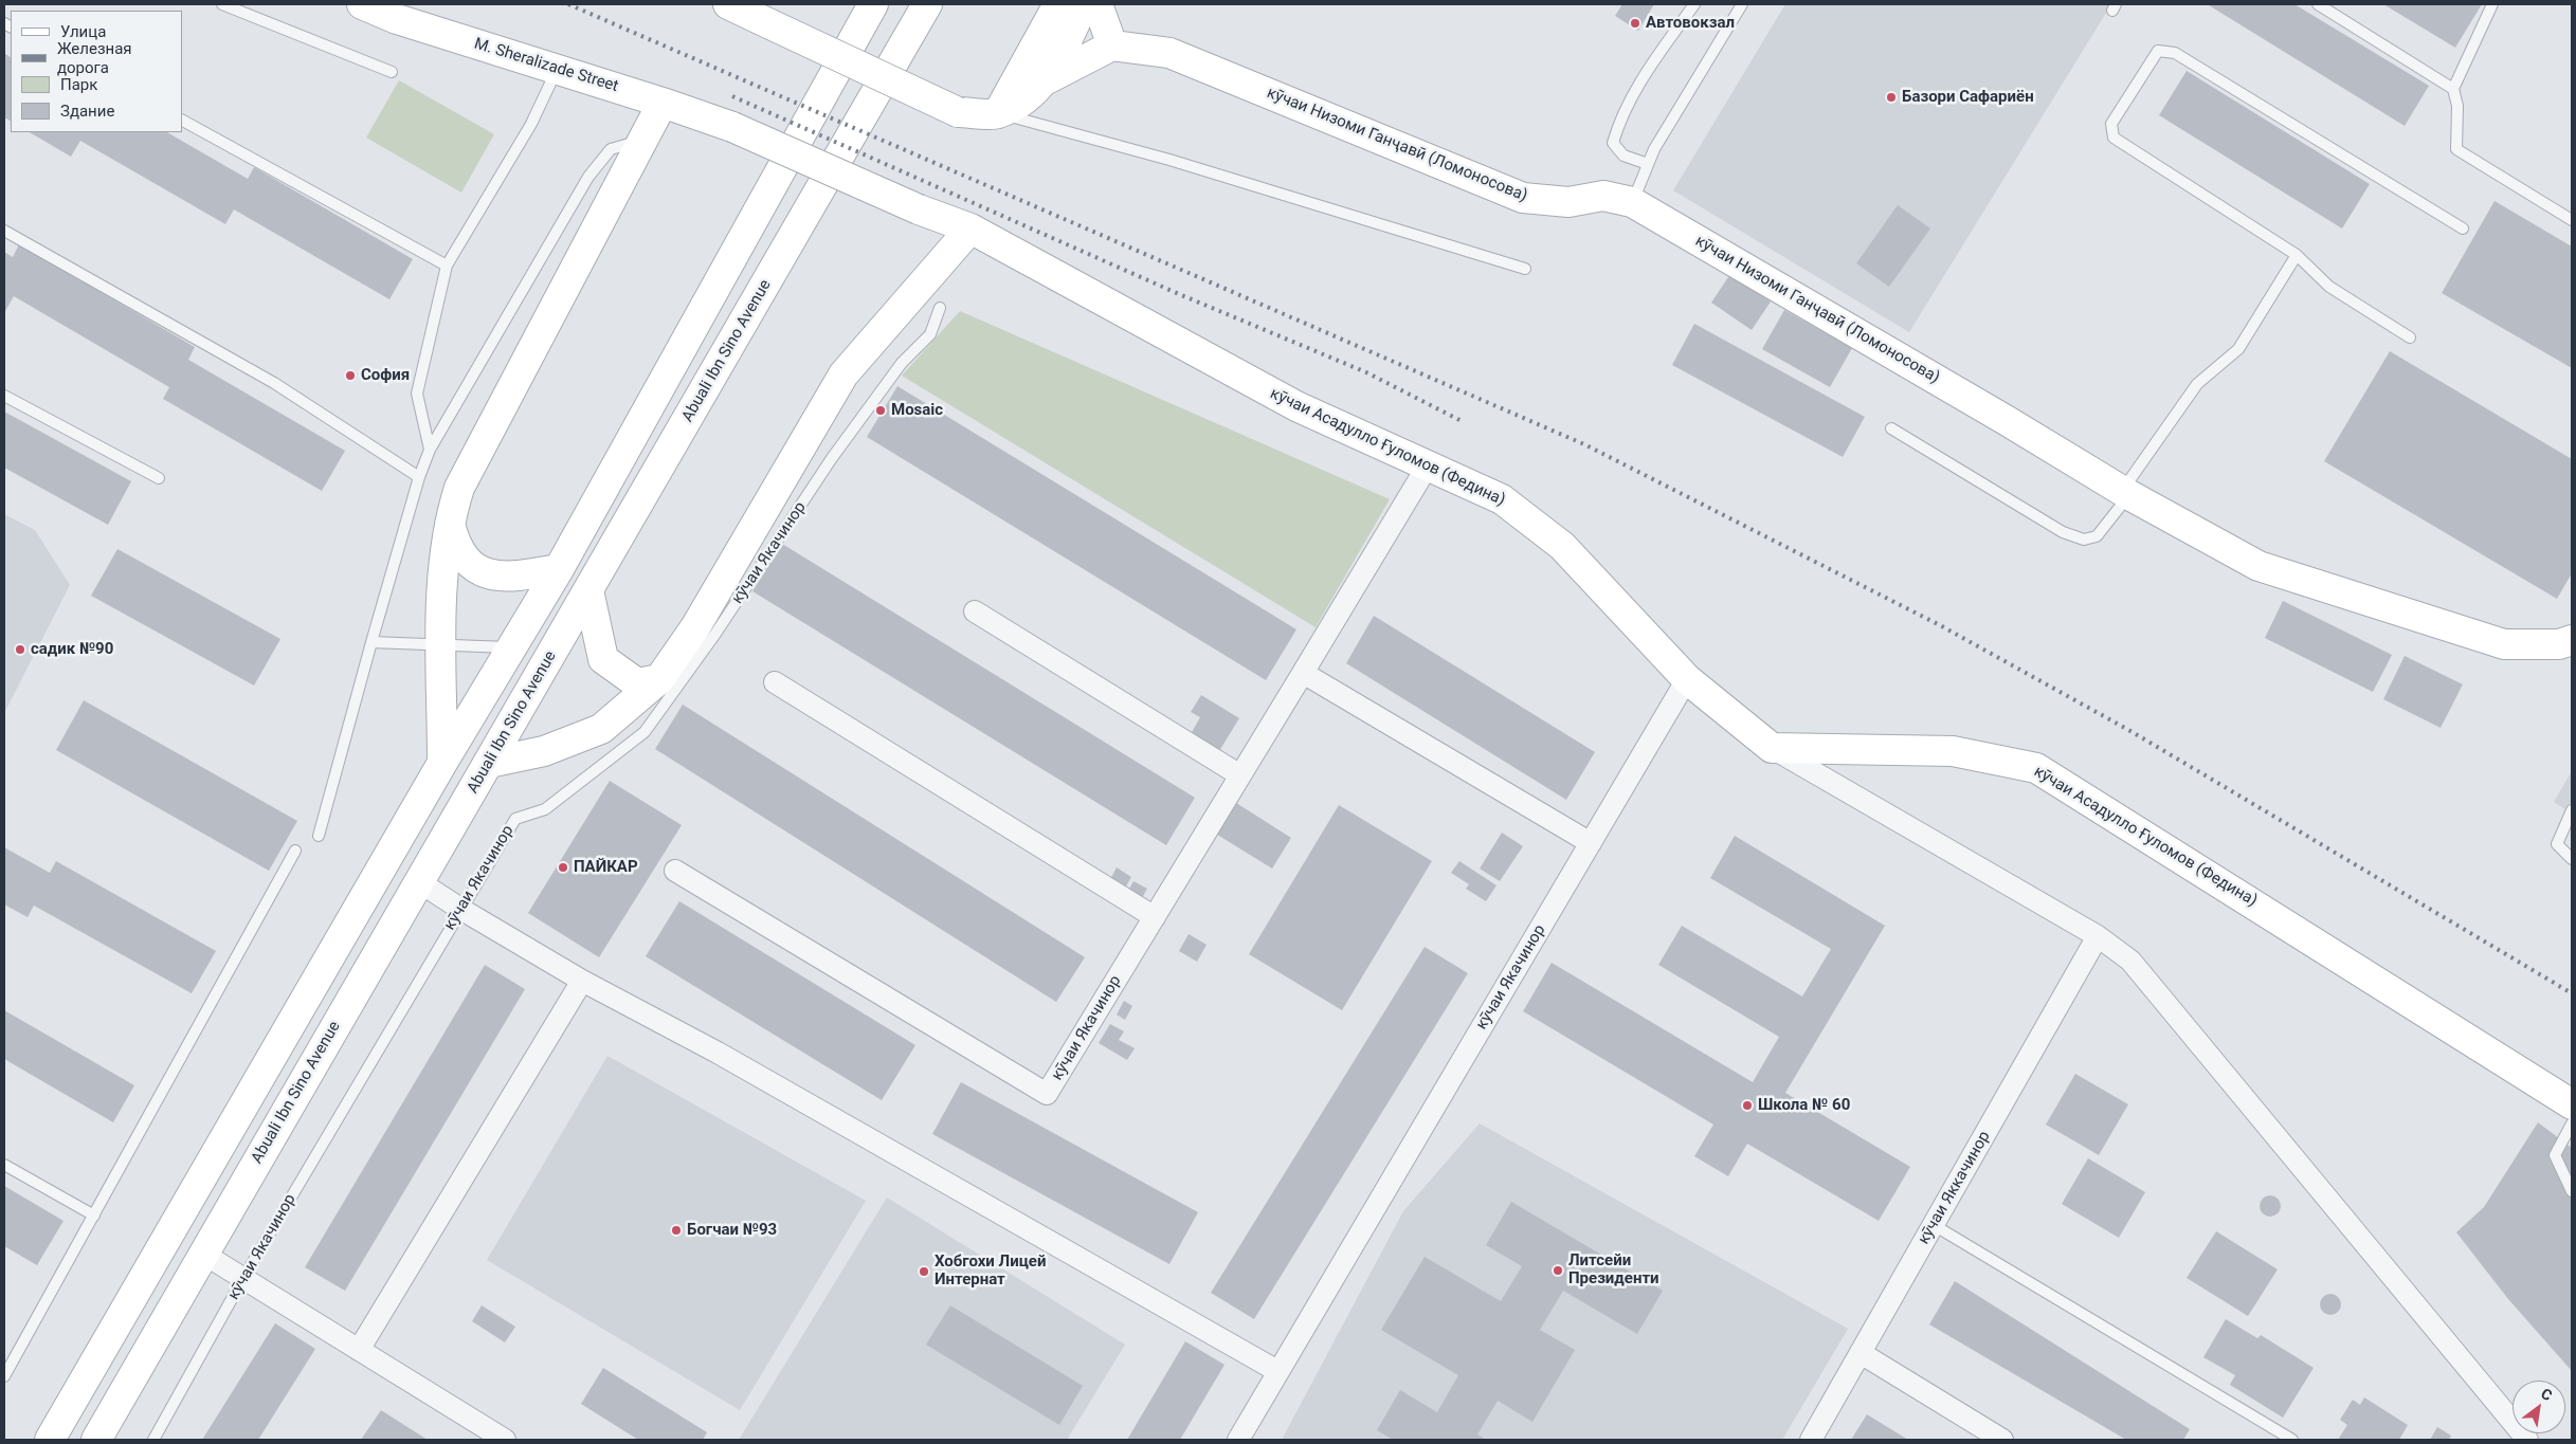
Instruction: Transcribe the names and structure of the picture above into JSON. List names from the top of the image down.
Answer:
{
  "streets": {
    "main road": [
      "M. Sheralizade Street",
      "кӯчаи Низоми Ганҷавӣ (Ломоносова)",
      "Abuali Ibn Sino Avenue",
      "кӯчаи Асадулло Ғуломов (Федина)"
    ],
    "street": ["кӯчаи Якачинор", "кӯчаи Яккачинор"]
  },
  "crossings": [
    ["M. Sheralizade Street", "кӯчаи Асадулло Ғуломов (Федина)"],
    ["кӯчаи Асадулло Ғуломов (Федина)", "кӯчаи Якачинор"]
  ],
  "places": [
    "Автовокзал",
    "Базори Сафариён",
    "София",
    "Mosaic",
    "садик №90",
    "ПАЙКАР",
    "Школа № 60",
    "Богчаи №93",
    "Литсейи Президенти",
    "Хобгохи Лицей Интернат"
  ],
  "legend": [
    "Улица",
    "Железная дорога",
    "Парк",
    "Здание"
  ],
  "north": "top right"
}
